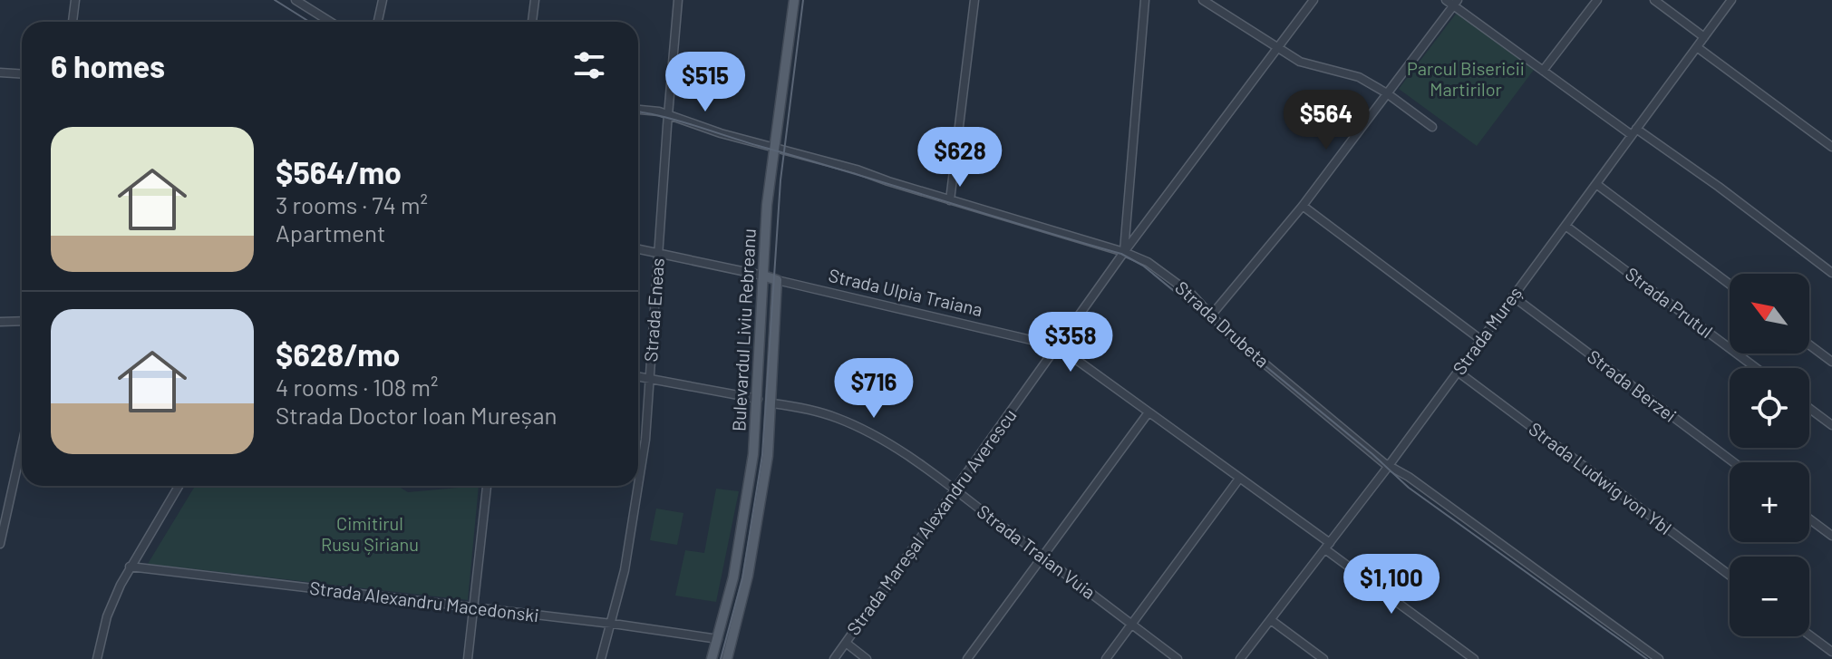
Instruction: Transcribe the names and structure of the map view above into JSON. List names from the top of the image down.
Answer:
{
  "streets": {
    "main road": ["Strada Ulpia Traiana", "Bulevardul Liviu Rebreanu"],
    "street": [
      "Strada Prutul",
      "Strada Eneas",
      "Strada Drubeta",
      "Strada Mureș",
      "Strada Berzei",
      "Strada Ludwig von Ybl",
      "Strada Mareșal Alexandru Averescu",
      "Strada Traian Vuia",
      "Strada Alexandru Macedonski"
    ]
  },
  "crossings": [
    ["Strada Ulpia Traiana", "Strada Eneas"],
    ["Strada Ulpia Traiana", "Bulevardul Liviu Rebreanu"],
    ["Strada Ulpia Traiana", "Strada Mureș"],
    ["Strada Ulpia Traiana", "Strada Mareșal Alexandru Averescu"],
    ["Strada Prutul", "Strada Mureș"],
    ["Strada Eneas", "Strada Drubeta"],
    ["Strada Eneas", "Strada Alexandru Macedonski"],
    ["Strada Drubeta", "Bulevardul Liviu Rebreanu"],
    ["Strada Drubeta", "Strada Mureș"],
    ["Strada Drubeta", "Strada Mareșal Alexandru Averescu"],
    ["Bulevardul Liviu Rebreanu", "Strada Traian Vuia"],
    ["Bulevardul Liviu Rebreanu", "Strada Alexandru Macedonski"],
    ["Strada Mureș", "Strada Berzei"],
    ["Strada Mureș", "Strada Ludwig von Ybl"],
    ["Strada Mareșal Alexandru Averescu", "Strada Traian Vuia"]
  ],
  "parks": ["Parcul Bisericii Martirilor", "Cimitirul Rusu Șirianu"],
  "north": "top left",
  "page": {
    "heading": "6 homes",
    "price": [
      "$515",
      "$564",
      "$628",
      "$358",
      "$716",
      "$1,100"
    ],
    "list": [
      {
        "name": "$564/mo",
        "note": "3 rooms · 74 m² · Apartment"
      },
      {
        "name": "$628/mo",
        "note": "4 rooms · 108 m² · Strada Doctor Ioan Mureșan"
      }
    ],
    "map_buttons": ["+", "−"]
  }
}
